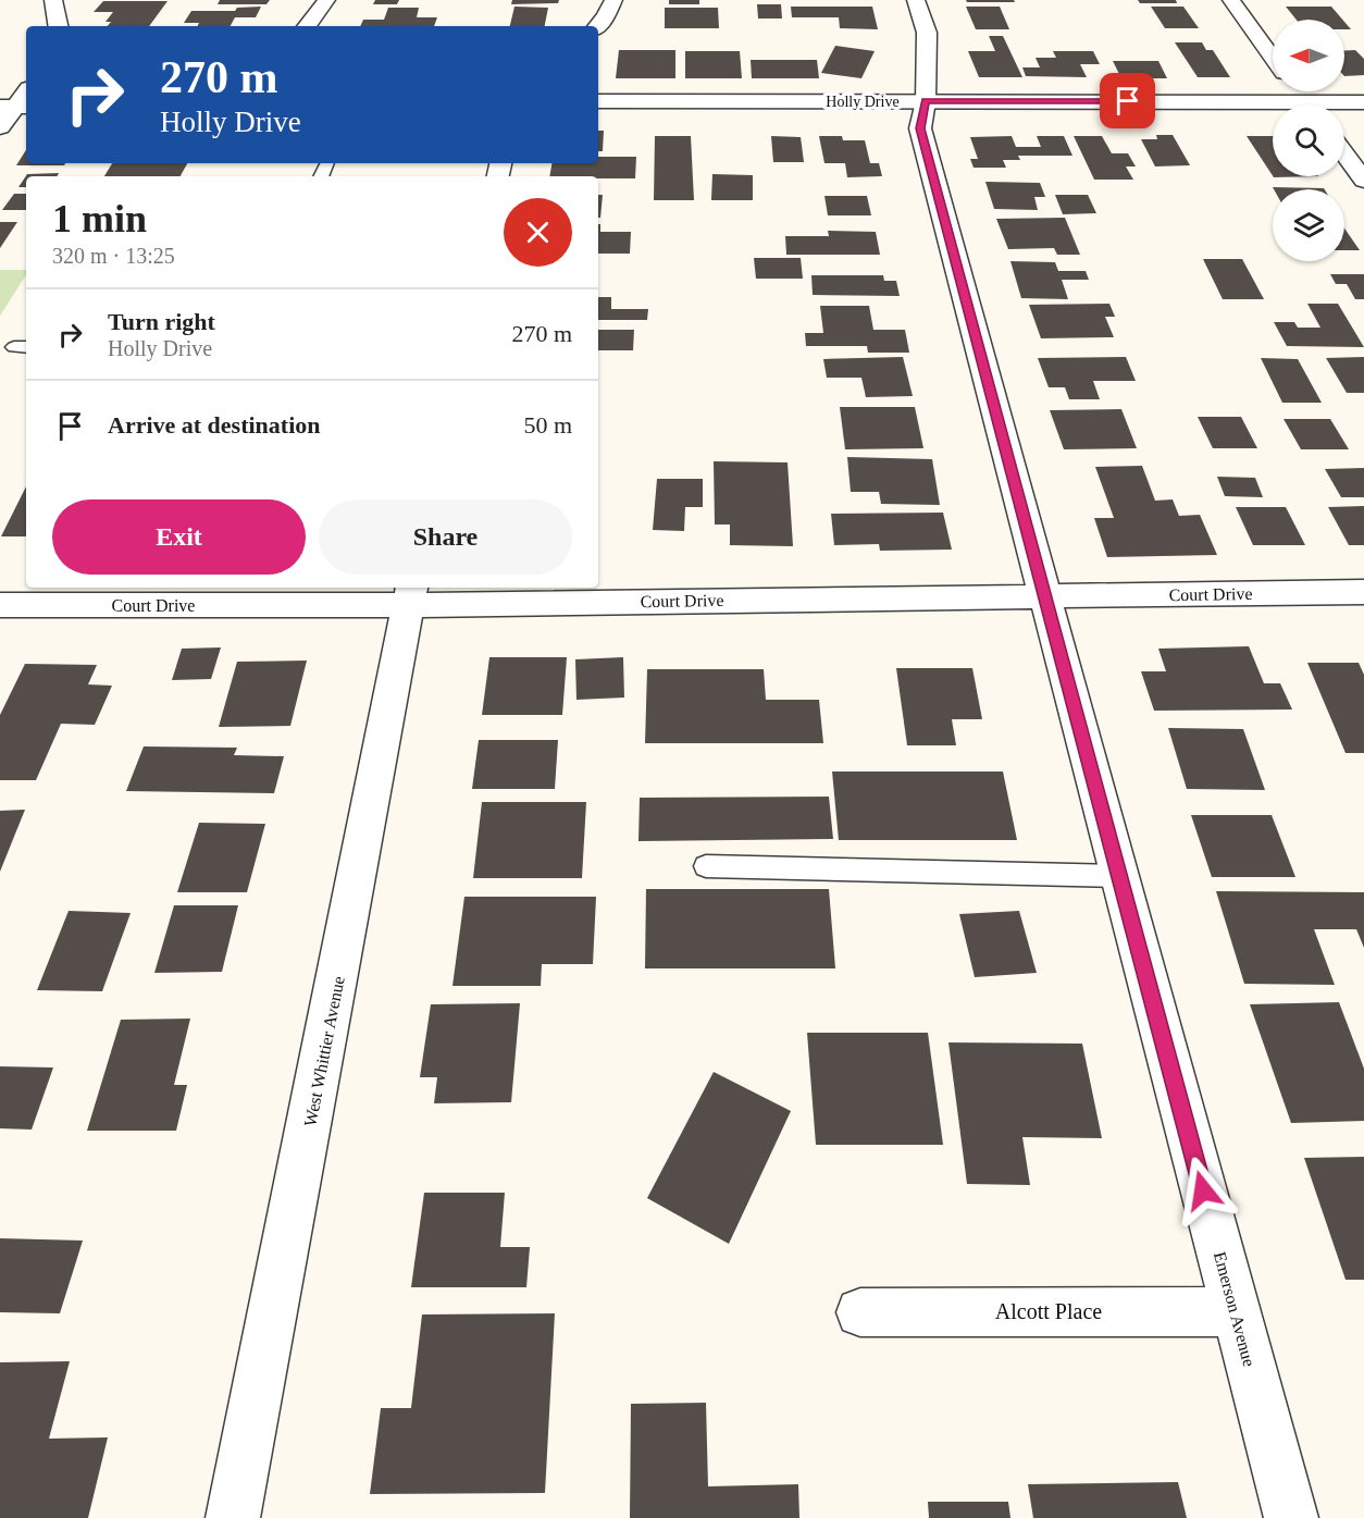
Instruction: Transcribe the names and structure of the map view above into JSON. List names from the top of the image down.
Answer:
{
  "streets": {
    "street": [
      "Holly Drive",
      "Court Drive",
      "West Whittier Avenue",
      "Emerson Avenue",
      "Alcott Place"
    ]
  },
  "crossings": [
    ["Holly Drive", "Emerson Avenue"],
    ["Court Drive", "West Whittier Avenue"],
    ["Court Drive", "Emerson Avenue"],
    ["Emerson Avenue", "Alcott Place"]
  ],
  "north": "left",
  "page": {
    "turn": ["270 m", "Holly Drive"],
    "heading": ["1 min", "320 m · 13:25"],
    "list": [
      {
        "name": "Turn right",
        "note": "Holly Drive",
        "value": "270 m"
      },
      {
        "name": "Arrive at destination",
        "value": "50 m"
      }
    ],
    "buttons": ["Exit", "Share"]
  }
}
